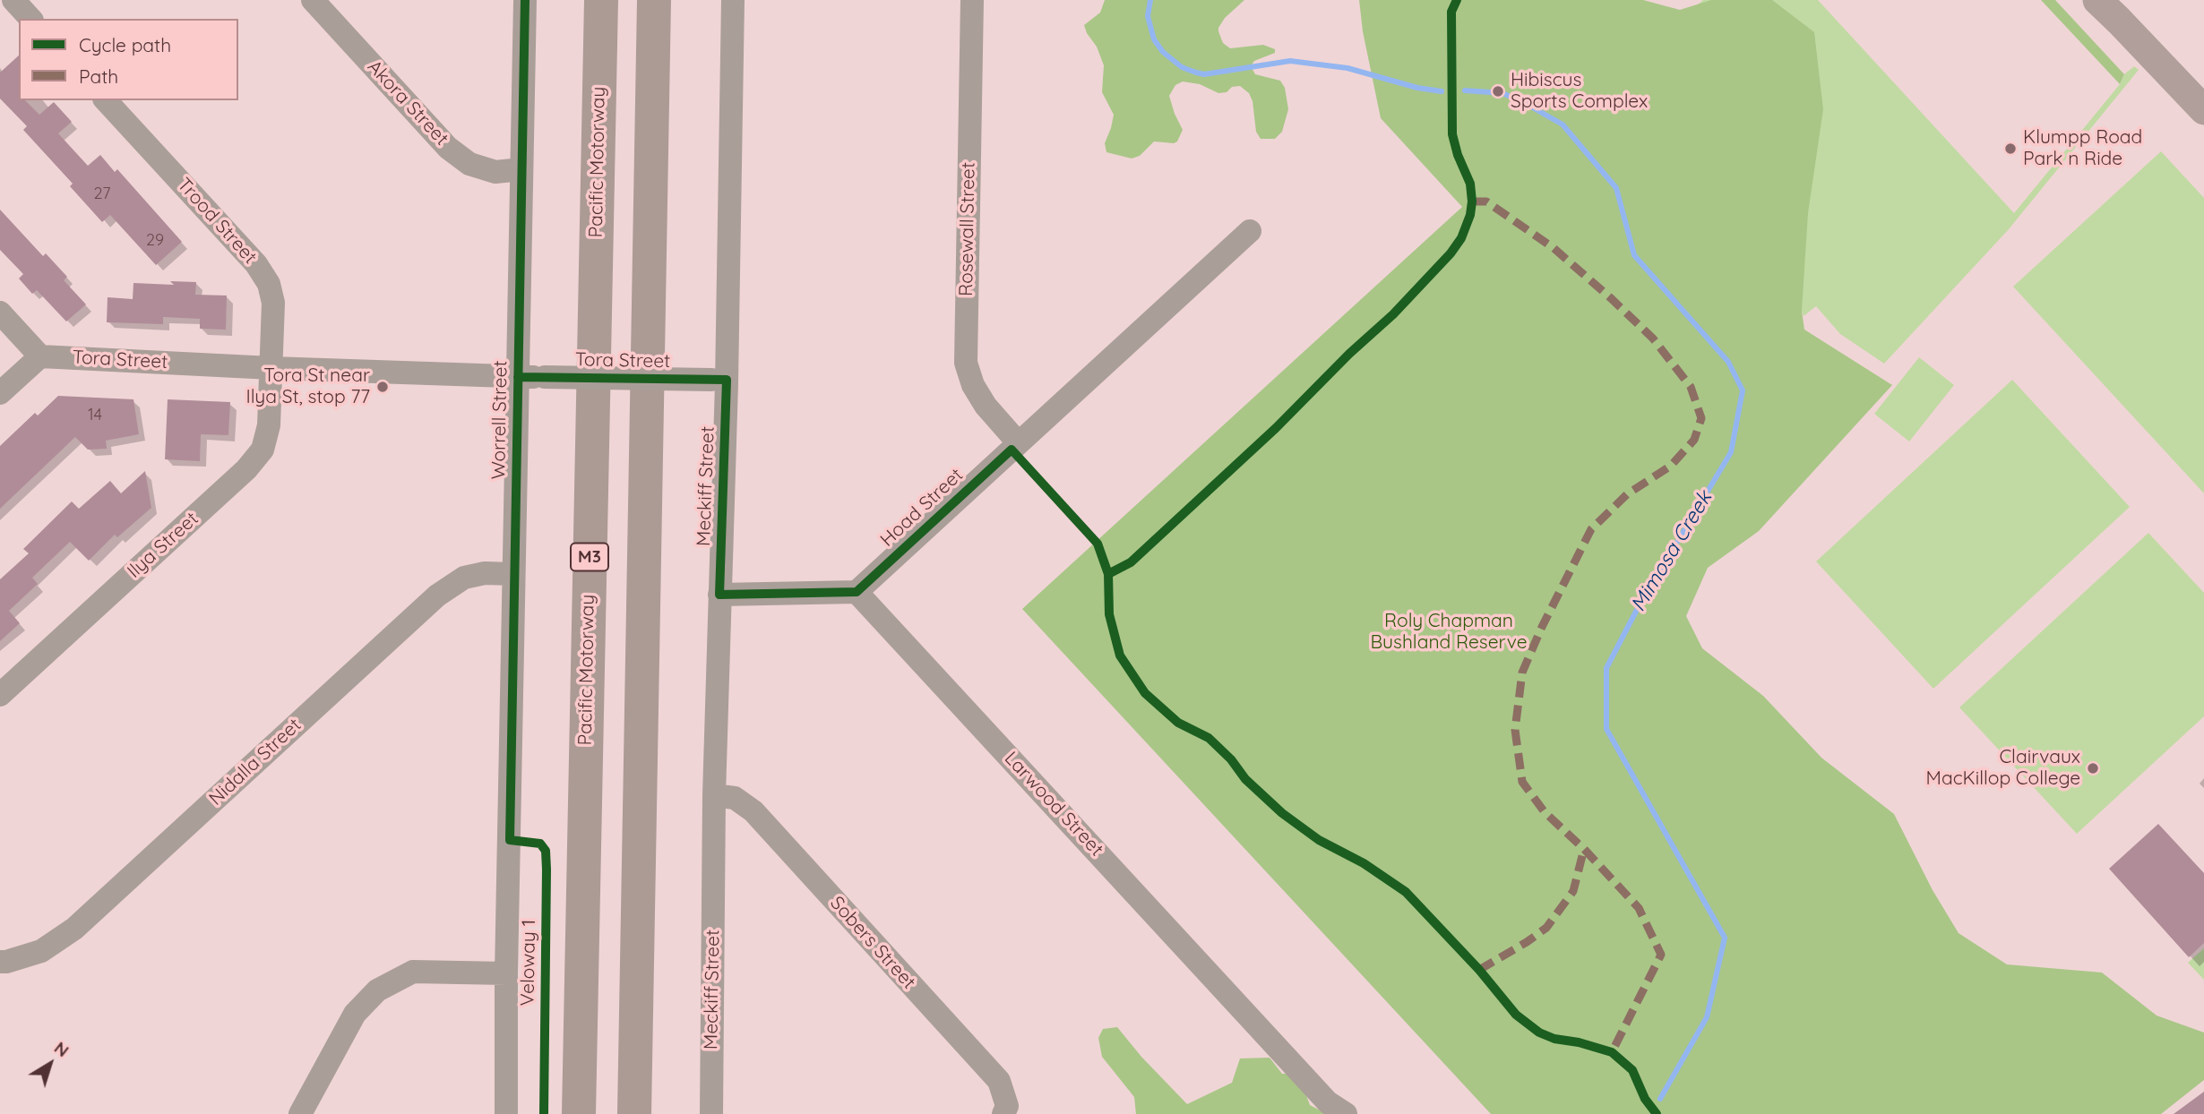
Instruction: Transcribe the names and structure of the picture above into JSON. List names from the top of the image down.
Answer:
{
  "streets": {
    "highway": ["Pacific Motorway", "M3"],
    "street": [
      "Akora Street",
      "Trood Street",
      "Rosewall Street",
      "Tora Street",
      "Worrell Street",
      "Meckiff Street",
      "Hoad Street",
      "Ilya Street",
      "Nidalla Street",
      "Larwood Street",
      "Sobers Street"
    ],
    "cycle path": ["Veloway 1"]
  },
  "crossings": [
    ["Akora Street", "Worrell Street"],
    ["Trood Street", "Tora Street"],
    ["Trood Street", "Ilya Street"],
    ["Rosewall Street", "Hoad Street"],
    ["Tora Street", "Worrell Street"],
    ["Tora Street", "Meckiff Street"],
    ["Tora Street", "Ilya Street"],
    ["Worrell Street", "Nidalla Street"],
    ["Meckiff Street", "Sobers Street"],
    ["Hoad Street", "Larwood Street"]
  ],
  "water": ["Mimosa Creek"],
  "parks": ["Roly Chapman Bushland Reserve"],
  "places": [
    "Hibiscus Sports Complex",
    "Klumpp Road Park n Ride",
    "Tora St near Ilya St, stop 77",
    "Clairvaux MacKillop College"
  ],
  "house_numbers": ["27", "29", "14"],
  "legend": ["Cycle path", "Path"],
  "north": "top right"
}
